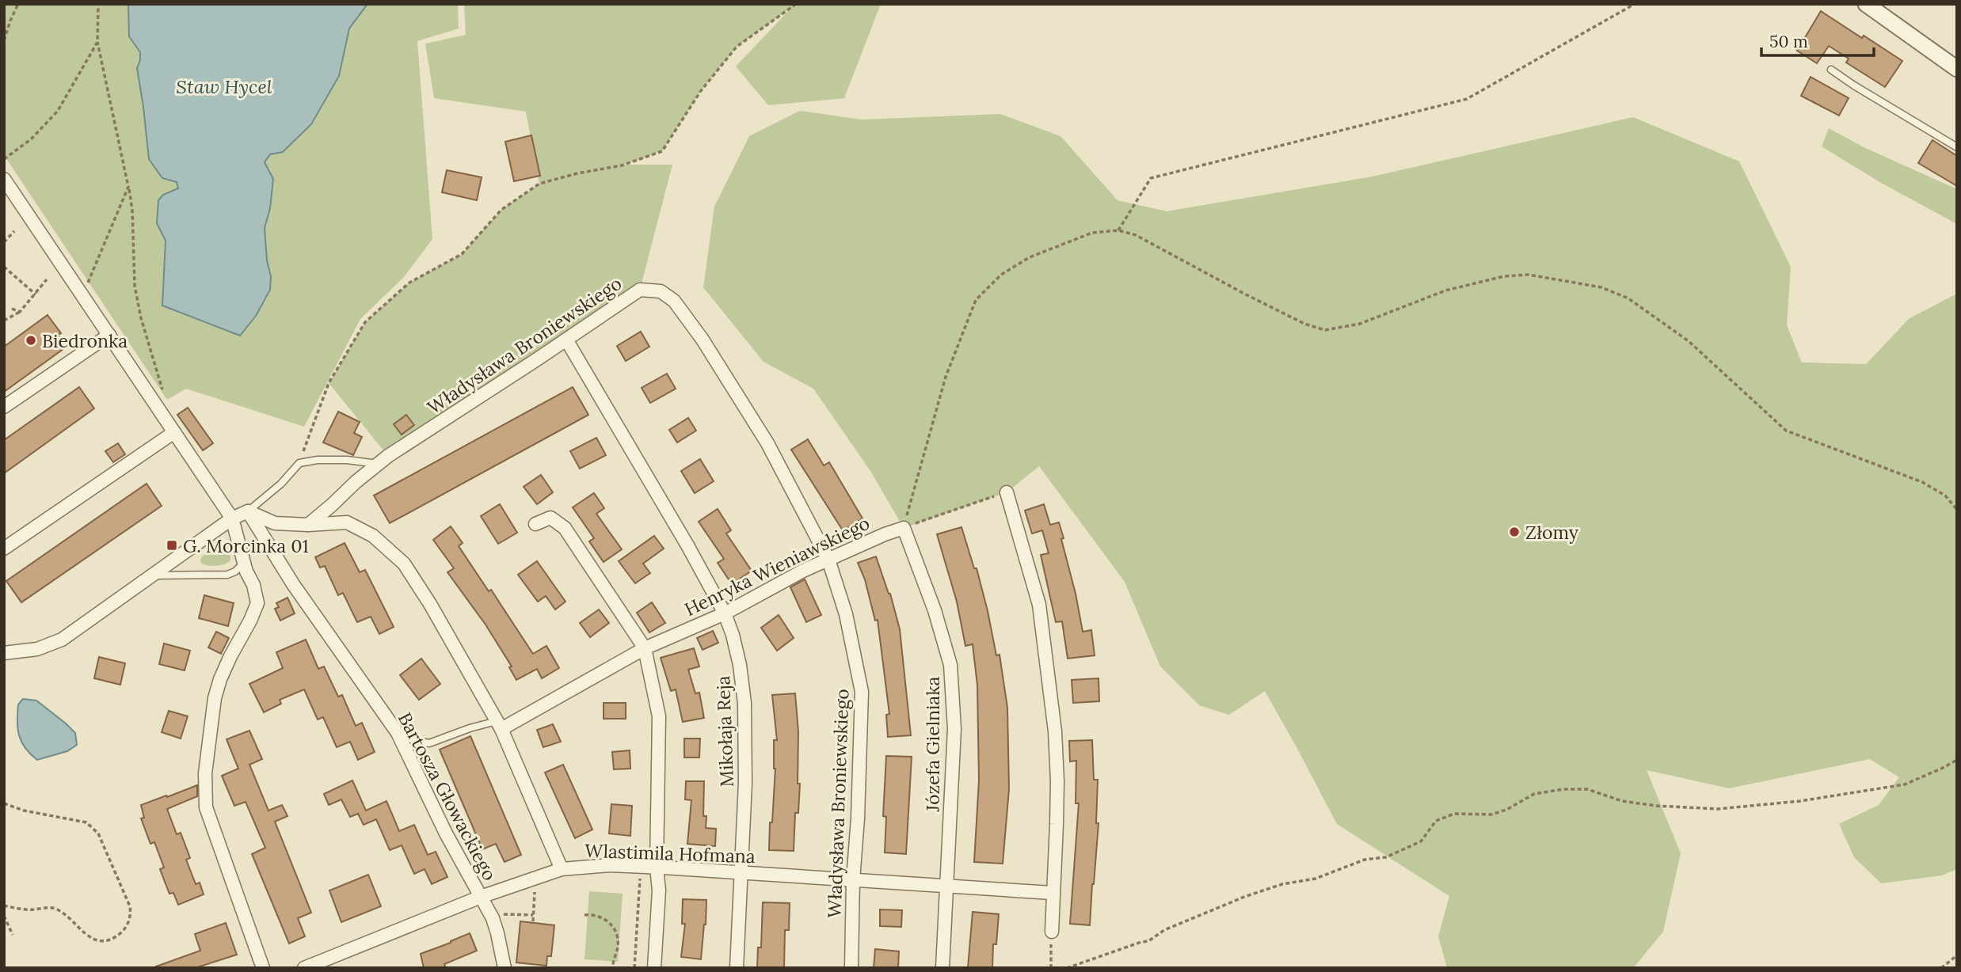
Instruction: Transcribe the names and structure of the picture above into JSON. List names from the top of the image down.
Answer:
{
  "streets": {
    "street": [
      "Władysława Broniewskiego",
      "Henryka Wieniawskiego",
      "Mikołaja Reja",
      "Józefa Gielniaka",
      "Bartosza Głowackiego",
      "Wlastimila Hofmana"
    ]
  },
  "crossings": [
    ["Władysława Broniewskiego", "Henryka Wieniawskiego"],
    ["Władysława Broniewskiego", "Mikołaja Reja"],
    ["Władysława Broniewskiego", "Wlastimila Hofmana"],
    ["Henryka Wieniawskiego", "Mikołaja Reja"],
    ["Henryka Wieniawskiego", "Józefa Gielniaka"],
    ["Mikołaja Reja", "Wlastimila Hofmana"],
    ["Józefa Gielniaka", "Wlastimila Hofmana"],
    ["Bartosza Głowackiego", "Wlastimila Hofmana"]
  ],
  "water": ["Staw Hycel"],
  "places": {
    "other": ["Biedronka", "Złomy"],
    "transit": ["G. Morcinka 01"]
  },
  "scale_bar": "50 m"
}
